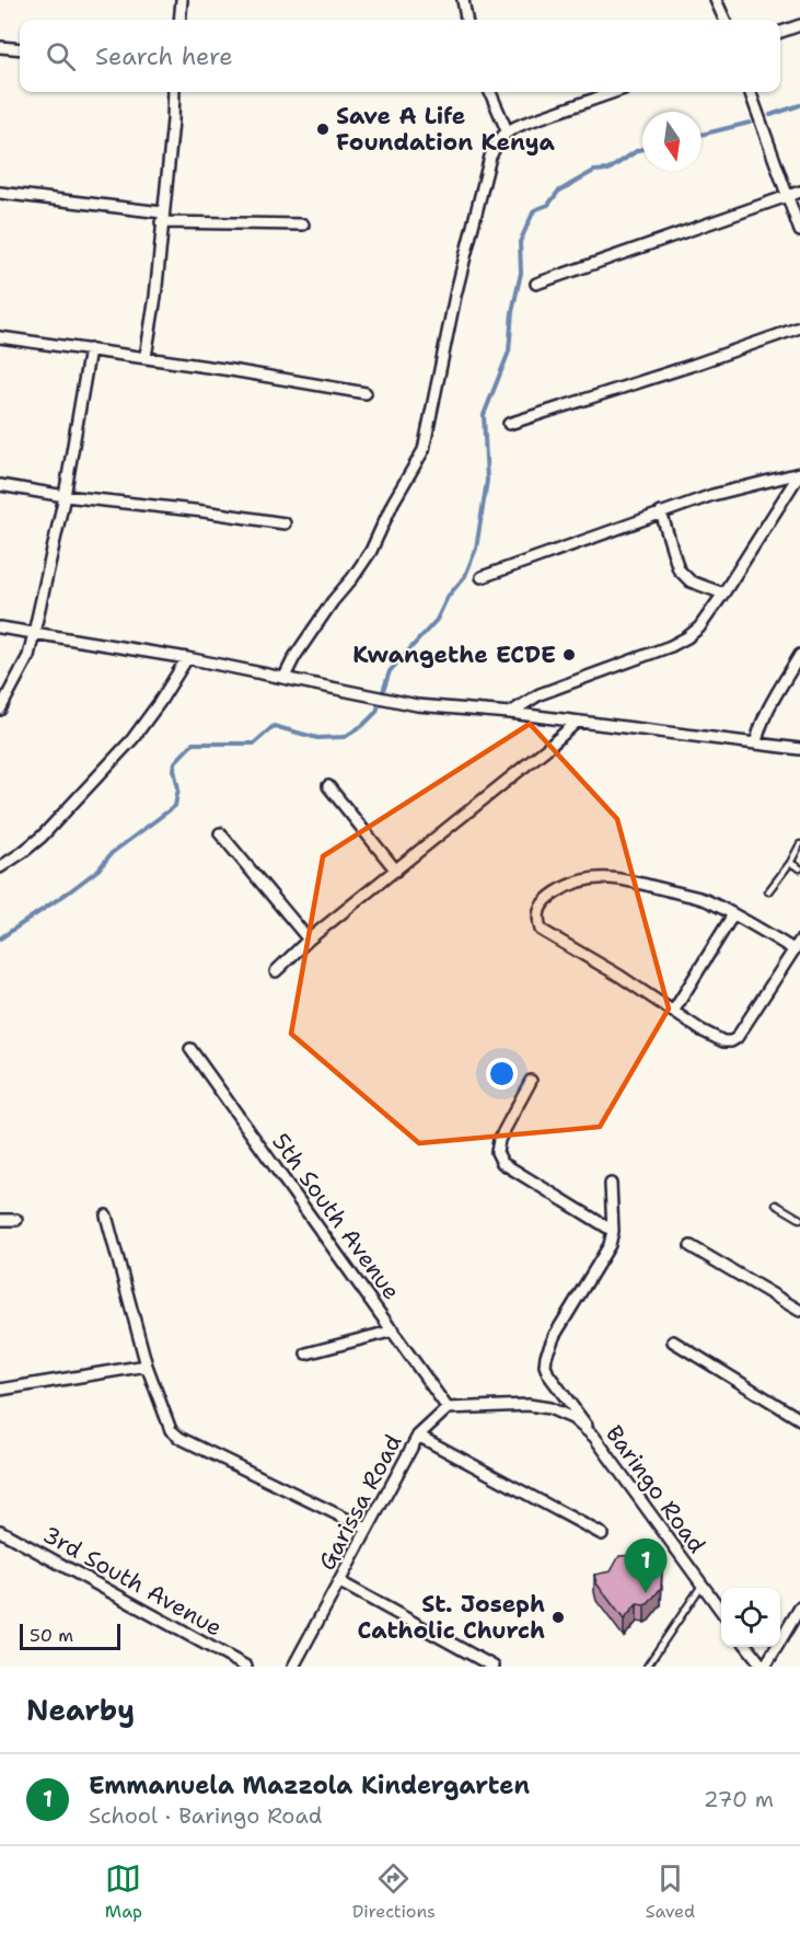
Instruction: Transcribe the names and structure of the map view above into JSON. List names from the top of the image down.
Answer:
{
  "streets": {
    "street": [
      "5th South Avenue",
      "Baringo Road",
      "Garissa Road",
      "3rd South Avenue"
    ]
  },
  "crossings": [
    ["5th South Avenue", "Baringo Road"],
    ["5th South Avenue", "Garissa Road"],
    ["Baringo Road", "Garissa Road"]
  ],
  "places": ["Save A Life Foundation Kenya", "Kwangethe ECDE", "St. Joseph Catholic Church"],
  "scale_bar": "50 m",
  "north": "bottom",
  "page": {
    "search": "Search here",
    "pins": "1",
    "scale": "50 m",
    "heading": "Nearby",
    "list": [
      {
        "mark": "1",
        "name": "Emmanuela Mazzola Kindergarten",
        "note": "School · Baringo Road",
        "value": "270 m"
      }
    ],
    "nav": ["Map", "Directions", "Saved"]
  }
}
